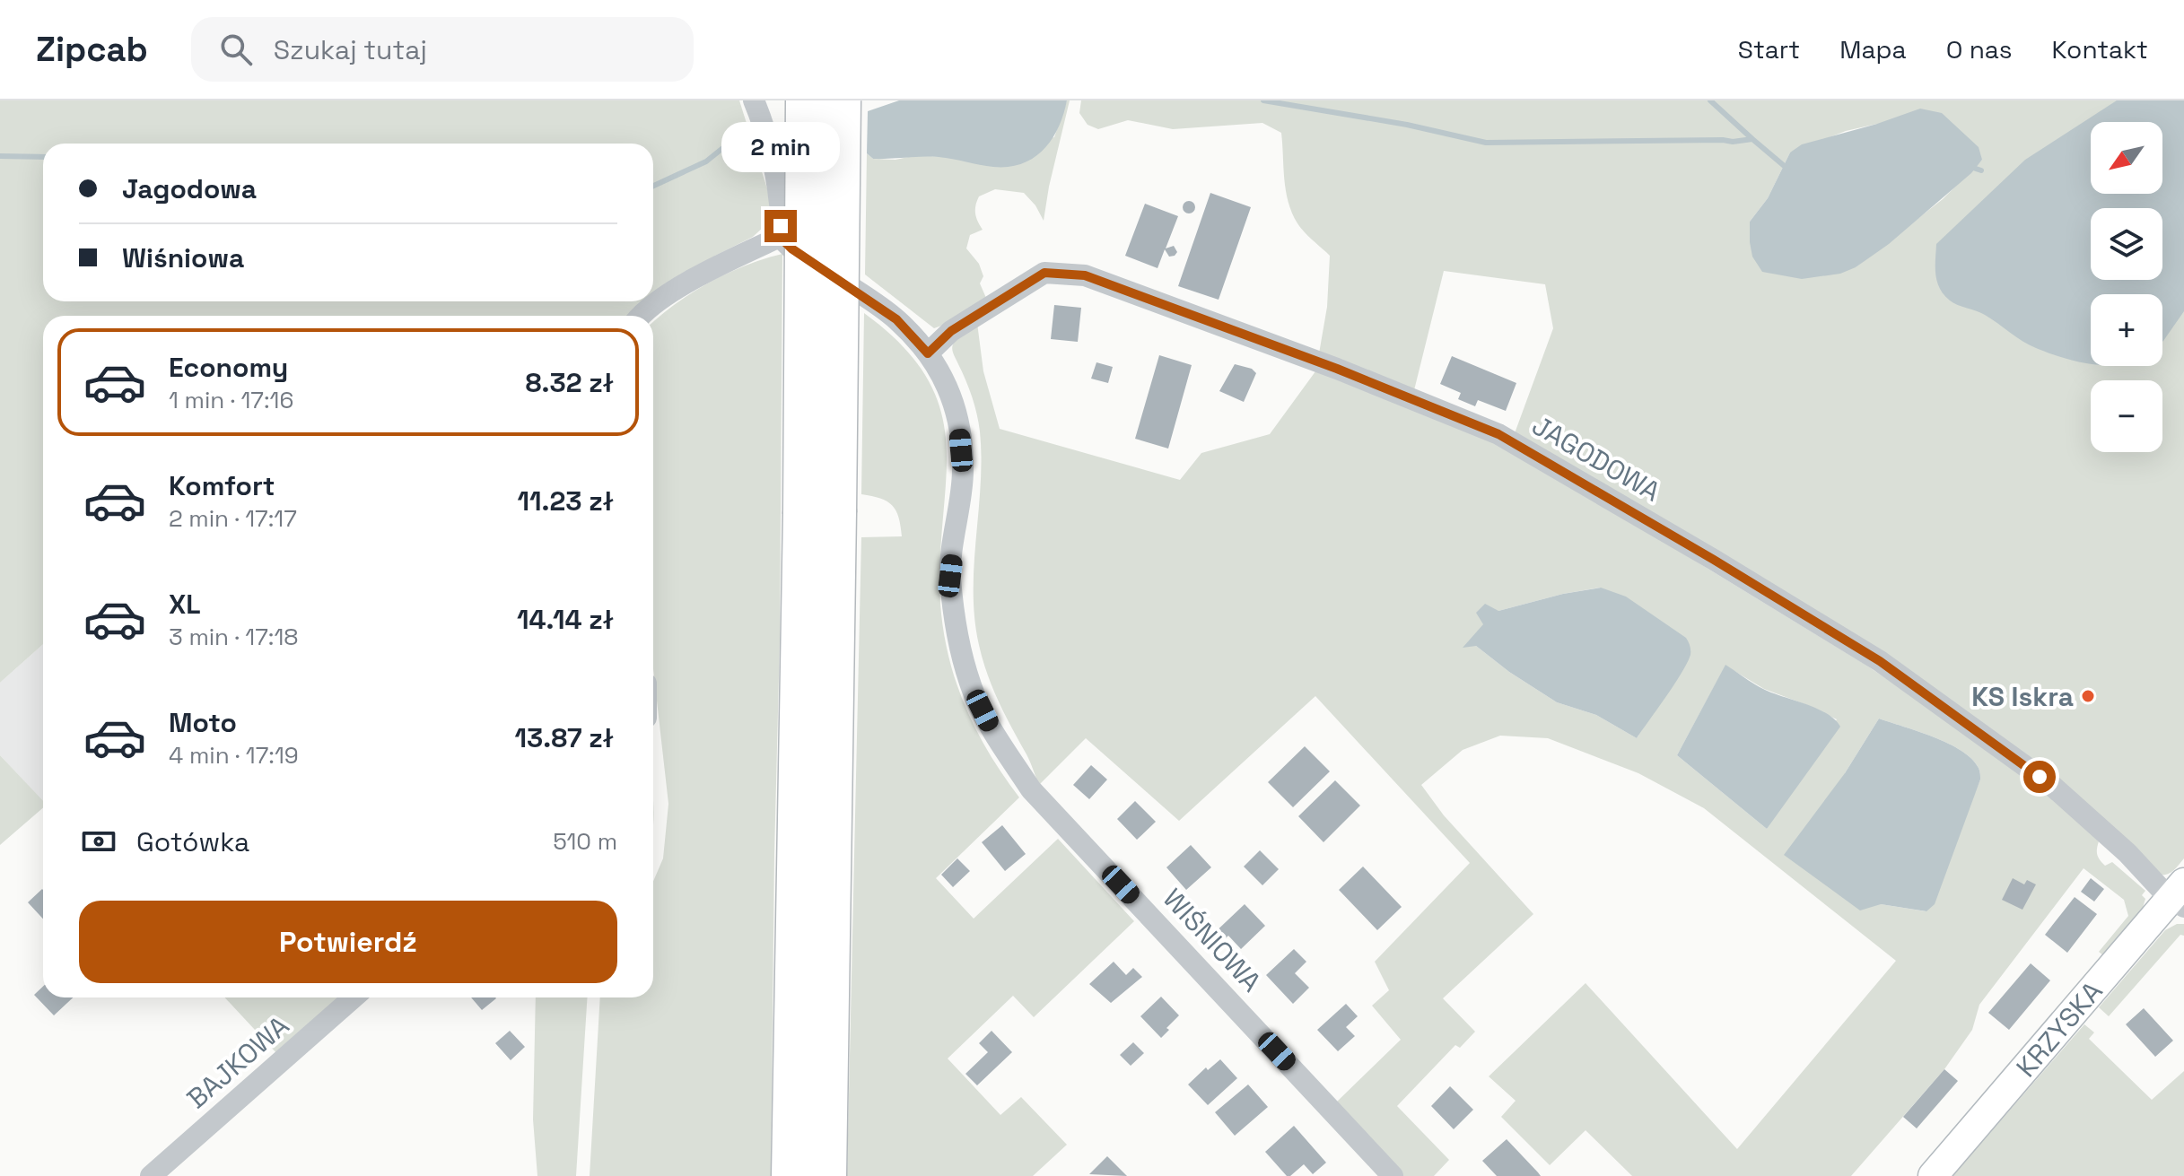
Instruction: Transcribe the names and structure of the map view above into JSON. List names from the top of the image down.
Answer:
{
  "streets": {
    "street": [
      "JAGODOWA",
      "WIŚNIOWA",
      "KRZYSKA",
      "BAJKOWA"
    ]
  },
  "crossings": [
    ["JAGODOWA", "WIŚNIOWA"],
    ["JAGODOWA", "KRZYSKA"]
  ],
  "places": ["KS Iskra"],
  "north": "bottom left",
  "page": {
    "header": "Zipcab",
    "search": "Szukaj tutaj",
    "nav": [
      "Start",
      "Mapa",
      "O nas",
      "Kontakt"
    ],
    "map_buttons": ["+", "−"],
    "bubble": "2 min",
    "banner": ["Jagodowa", "Wiśniowa"],
    "list": [
      {
        "name": "Economy",
        "note": "1 min · 17:16",
        "value": "8.32 zł"
      },
      {
        "name": "Komfort",
        "note": "2 min · 17:17",
        "value": "11.23 zł"
      },
      {
        "name": "XL",
        "note": "3 min · 17:18",
        "value": "14.14 zł"
      },
      {
        "name": "Moto",
        "note": "4 min · 17:19",
        "value": "13.87 zł"
      }
    ],
    "pay": ["Gotówka", "510 m"],
    "buttons": "Potwierdź"
  }
}
